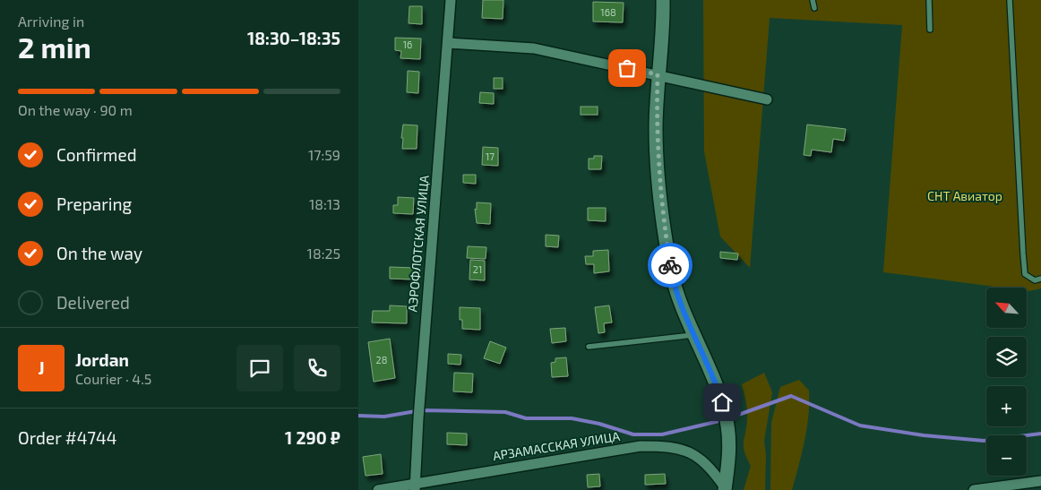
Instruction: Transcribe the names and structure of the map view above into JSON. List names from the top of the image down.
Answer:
{
  "streets": {
    "street": ["АЭРОФЛОТСКАЯ УЛИЦА", "АРЗАМАССКАЯ УЛИЦА"]
  },
  "crossings": [
    ["АЭРОФЛОТСКАЯ УЛИЦА", "АРЗАМАССКАЯ УЛИЦА"]
  ],
  "parks": ["СНТ Авиатор"],
  "house_numbers": [
    "168",
    "16",
    "17",
    "21",
    "28"
  ],
  "north": "top left",
  "page": {
    "heading": ["2 min", "Arriving in", "18:30–18:35"],
    "panel": [
      "Jordan",
      "Courier · 4.5",
      "Order #4744",
      "1 290 ₽"
    ],
    "bar": "On the way · 90 m",
    "list": [
      ["Confirmed", "17:59"],
      ["Preparing", "18:13"],
      ["On the way", "18:25"],
      "Delivered"
    ],
    "map_buttons": ["+", "−"],
    "round": "J"
  }
}
